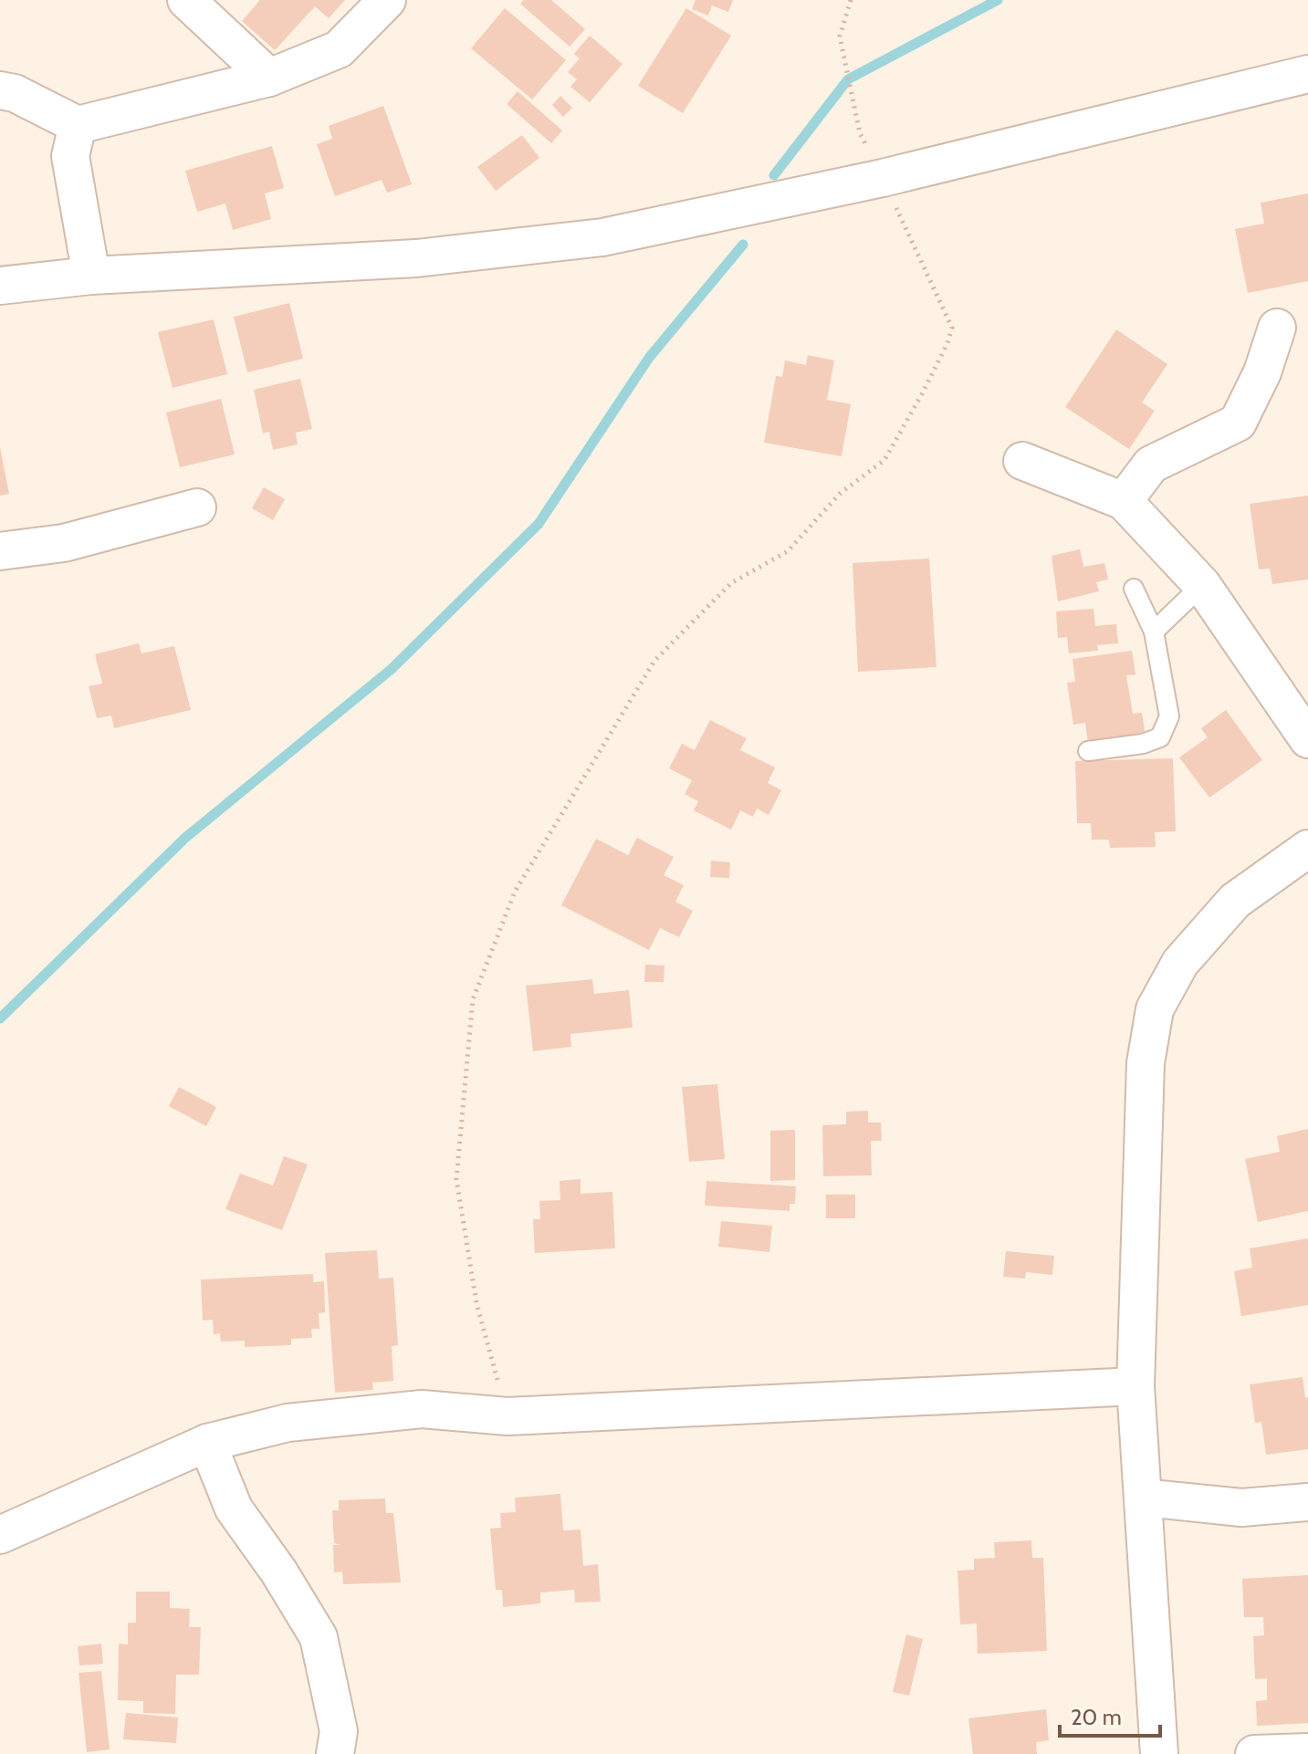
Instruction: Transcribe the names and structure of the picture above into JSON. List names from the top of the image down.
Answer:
{
  "scale_bar": "20 m"
}
